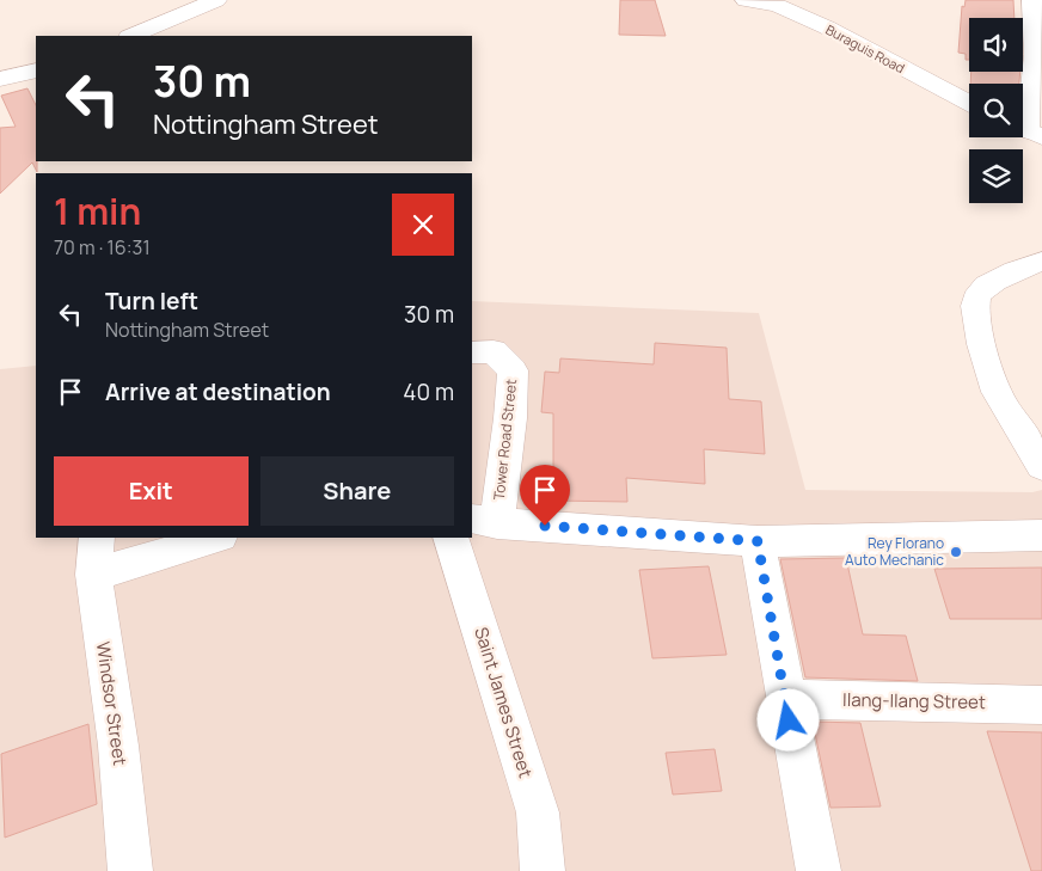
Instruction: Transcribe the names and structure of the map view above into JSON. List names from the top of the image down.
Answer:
{
  "streets": {
    "street": [
      "Buraguis Road",
      "Tower Road Street",
      "Ilang-Ilang Street",
      "Saint James Street",
      "Windsor Street"
    ]
  },
  "places": ["Rey Florano Auto Mechanic"],
  "page": {
    "turn": ["30 m", "Nottingham Street"],
    "heading": ["1 min", "70 m · 16:31"],
    "list": [
      {
        "name": "Turn left",
        "note": "Nottingham Street",
        "value": "30 m"
      },
      {
        "name": "Arrive at destination",
        "value": "40 m"
      }
    ],
    "buttons": ["Exit", "Share"]
  }
}
